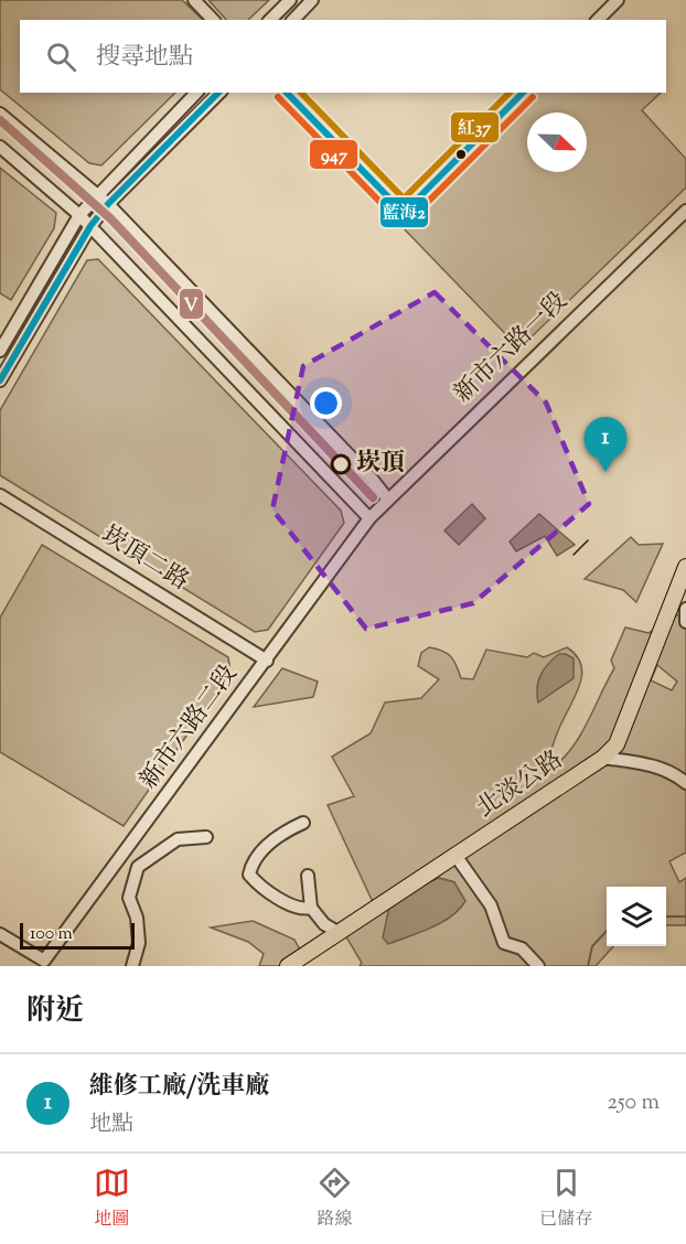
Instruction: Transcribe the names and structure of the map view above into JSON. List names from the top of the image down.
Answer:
{
  "streets": {
    "main road": ["北淡公路"],
    "street": ["新市六路一段", "崁頂二路", "新市六路二段"]
  },
  "crossings": [
    ["新市六路一段", "新市六路二段"],
    ["崁頂二路", "新市六路二段"]
  ],
  "places": ["崁頂"],
  "lines": [
    "transit line 藍海2",
    "transit line 紅37",
    "transit line 947",
    "transit line V"
  ],
  "scale_bar": "100 m",
  "north": "bottom right",
  "page": {
    "search": "搜尋地點",
    "pins": "1",
    "scale": "100 m",
    "heading": "附近",
    "list": [
      {
        "mark": "1",
        "name": "維修工廠/洗車廠",
        "note": "地點",
        "value": "250 m"
      }
    ],
    "nav": ["地圖", "路線", "已儲存"]
  }
}
